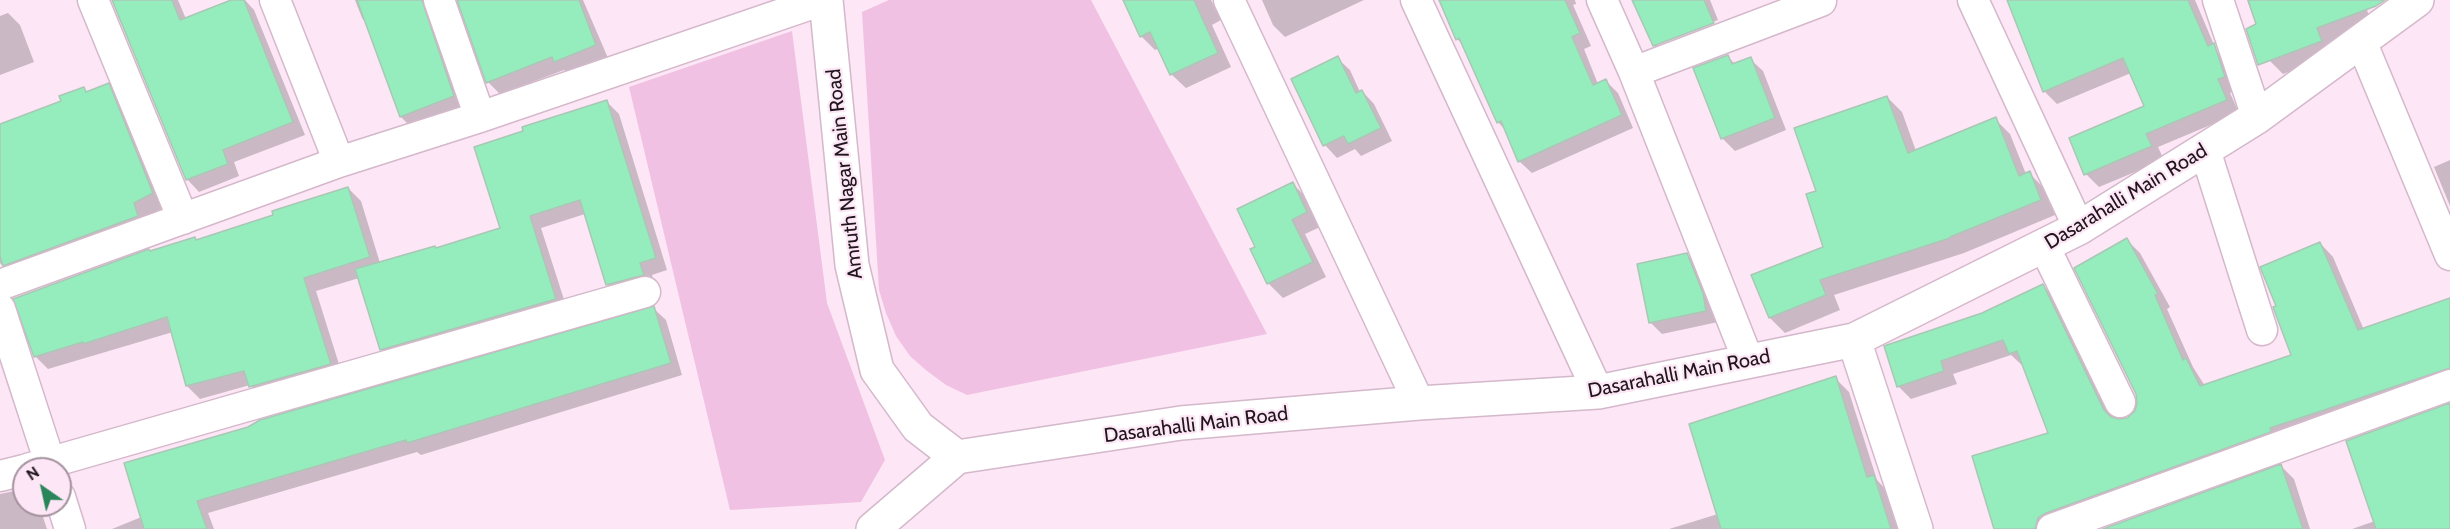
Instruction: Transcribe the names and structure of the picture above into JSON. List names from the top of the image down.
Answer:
{
  "streets": {
    "street": ["Amruth Nagar Main Road", "Dasarahalli Main Road"]
  },
  "crossings": [
    ["Amruth Nagar Main Road", "Dasarahalli Main Road"]
  ],
  "north": "top left"
}
